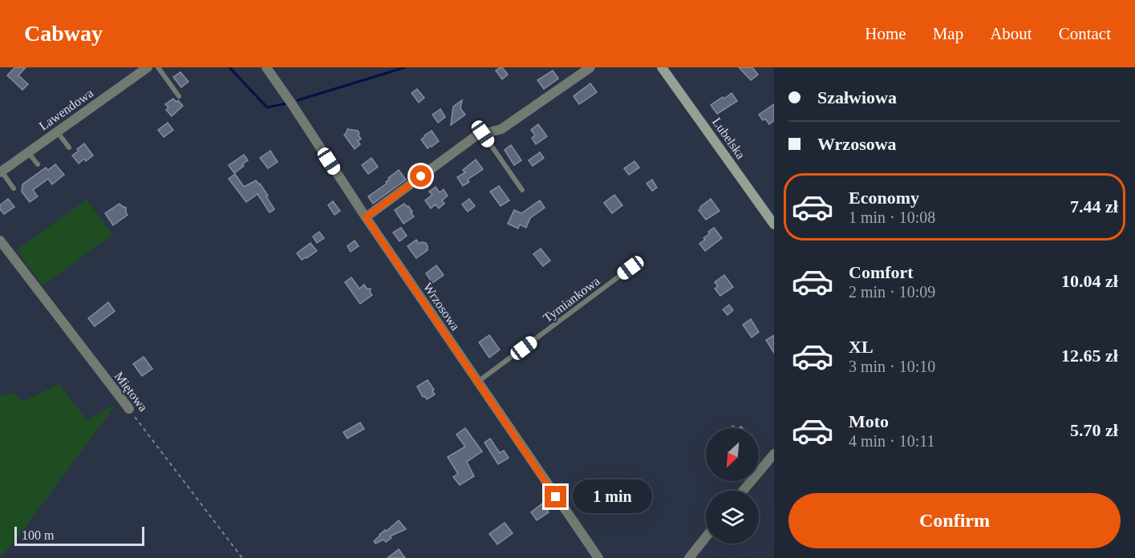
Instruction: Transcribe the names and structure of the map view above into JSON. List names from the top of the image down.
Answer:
{
  "streets": {
    "main road": ["Lubelska"],
    "street": ["Lawendowa", "Wrzosowa", "Miętowa"],
    "lane": ["Tymiankowa"]
  },
  "crossings": [
    ["Tymiankowa", "Wrzosowa"]
  ],
  "scale_bar": "100 m",
  "north": "bottom left",
  "page": {
    "header": "Cabway",
    "nav": [
      "Home",
      "Map",
      "About",
      "Contact"
    ],
    "banner": ["Szałwiowa", "Wrzosowa"],
    "list": [
      {
        "name": "Economy",
        "note": "1 min · 10:08",
        "value": "7.44 zł"
      },
      {
        "name": "Comfort",
        "note": "2 min · 10:09",
        "value": "10.04 zł"
      },
      {
        "name": "XL",
        "note": "3 min · 10:10",
        "value": "12.65 zł"
      },
      {
        "name": "Moto",
        "note": "4 min · 10:11",
        "value": "5.70 zł"
      }
    ],
    "bubble": "1 min",
    "buttons": "Confirm",
    "scale": "100 m"
  }
}
